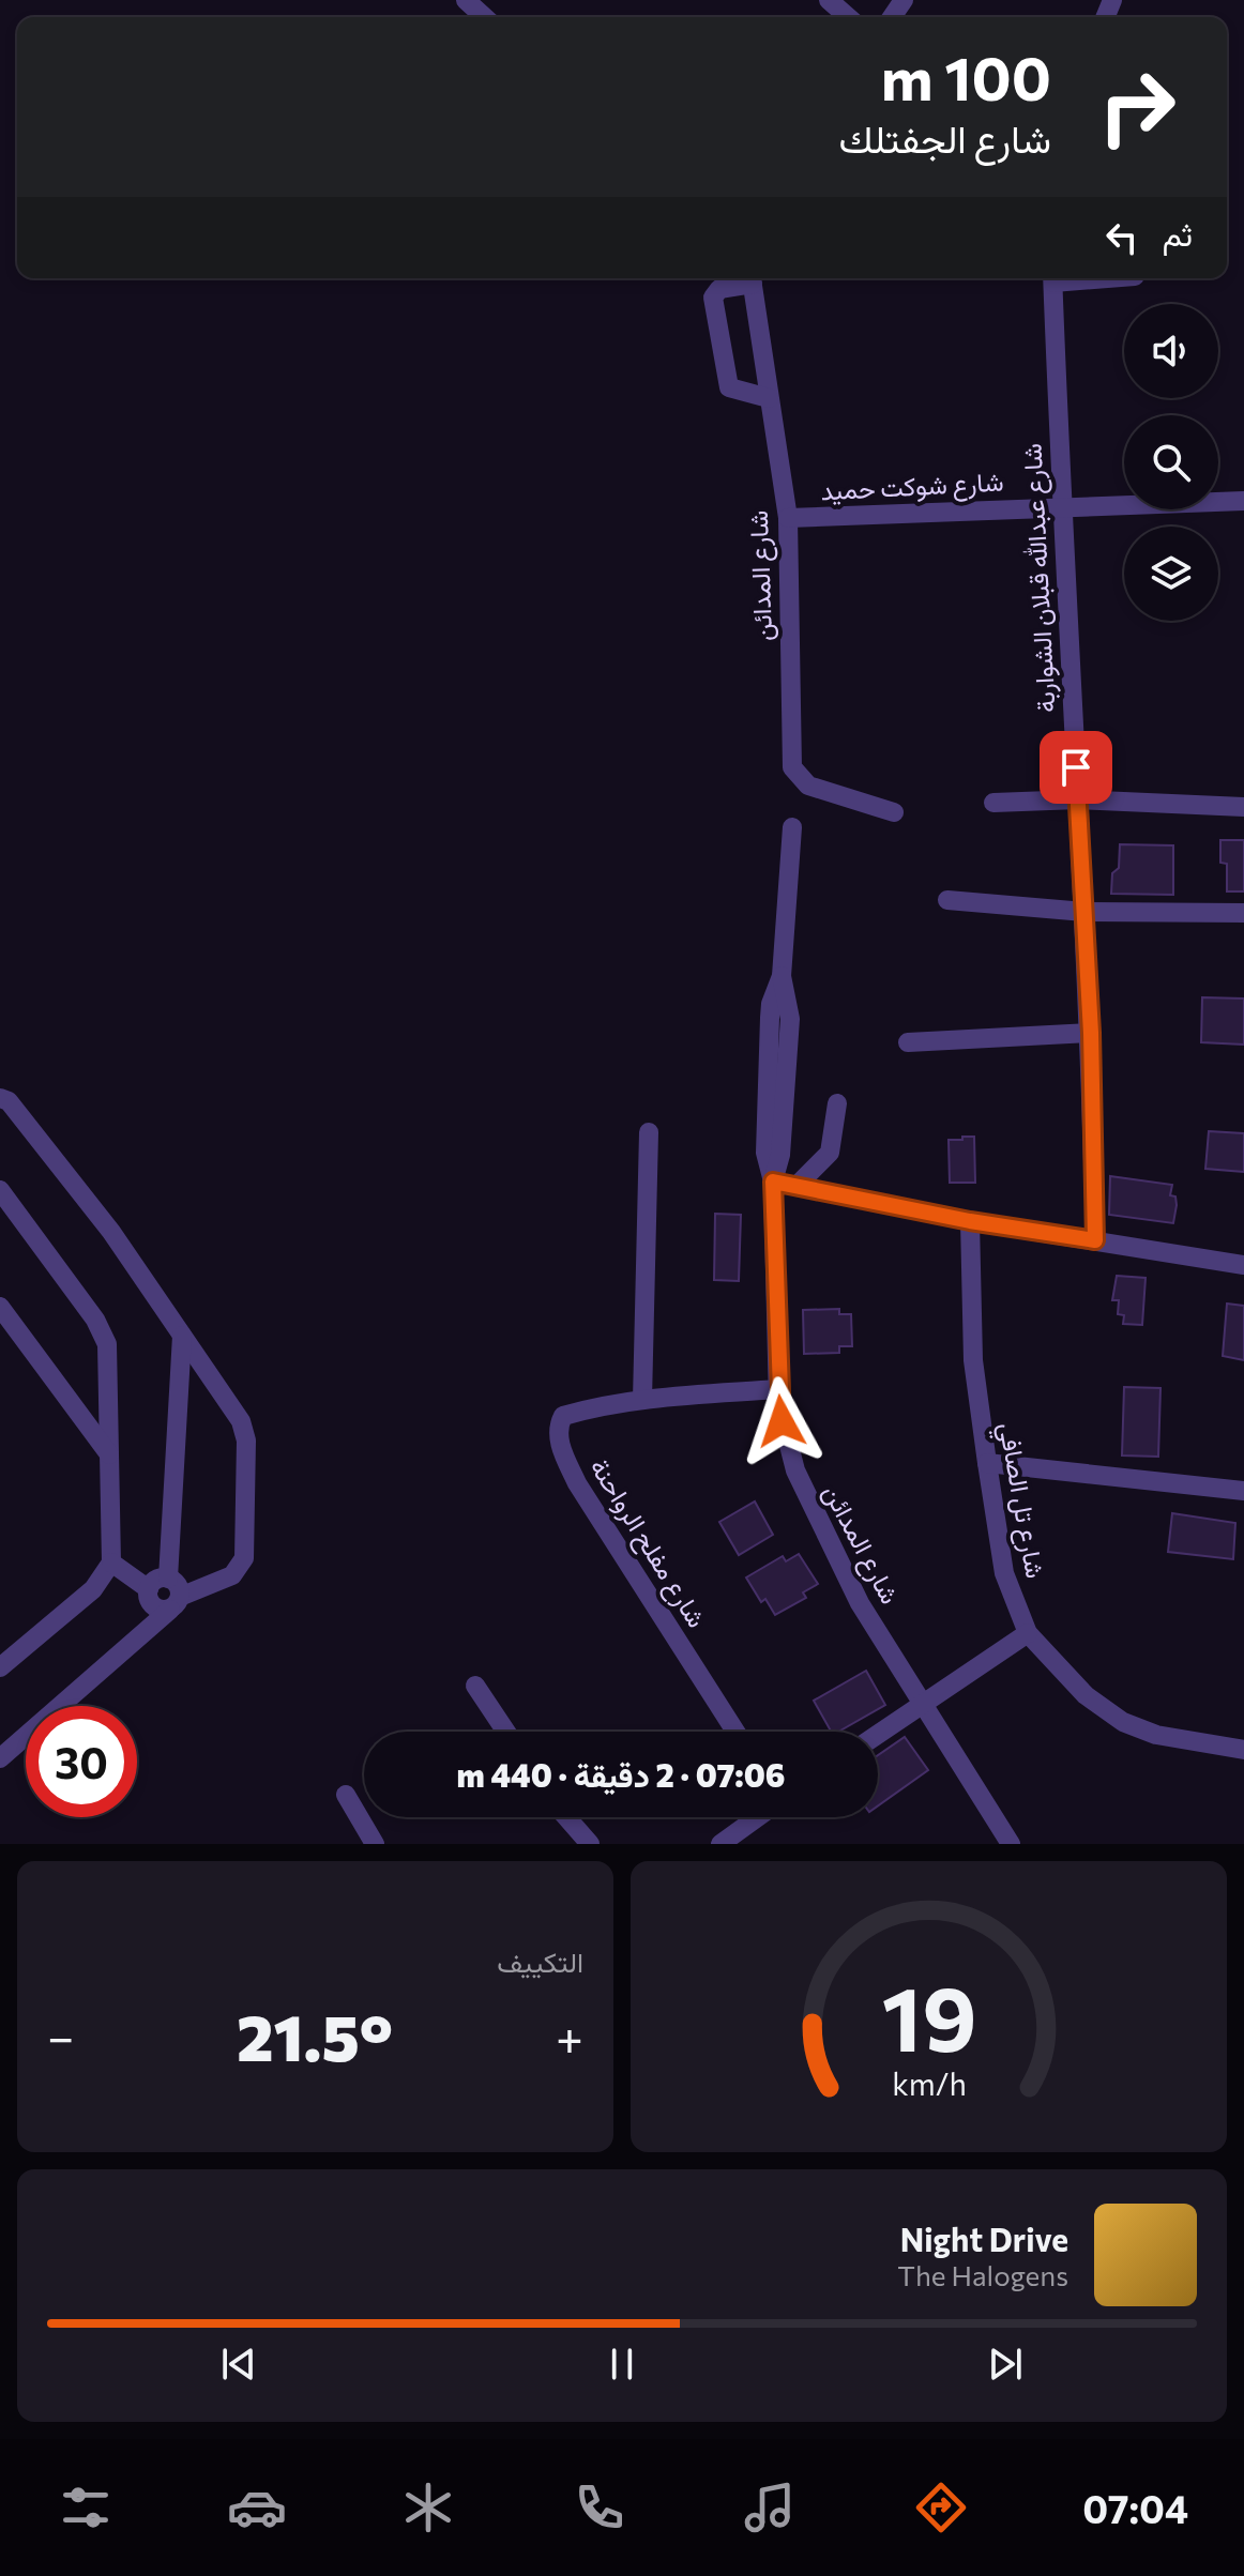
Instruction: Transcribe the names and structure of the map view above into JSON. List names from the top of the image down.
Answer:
{
  "streets": {
    "street": [
      "شارع شوكت حميد",
      "شارع المدائن",
      "شارع عبدالله قبلان الشواربة",
      "شارع تل الصافي",
      "شارع مفلح الرواحنة"
    ]
  },
  "crossings": [
    ["شارع شوكت حميد", "شارع المدائن"],
    ["شارع شوكت حميد", "شارع عبدالله قبلان الشواربة"],
    ["شارع المدائن", "شارع مفلح الرواحنة"]
  ],
  "page": {
    "turn": ["100 m", "شارع الجفتلك"],
    "then": "ثم",
    "limit": "30",
    "trip": "07:06 · 2 دقيقة · 440 m",
    "tile": "التكييف",
    "heat": ["−", "21.5°", "+"],
    "song": ["Night Drive", "The Halogens"],
    "tabs": "07:04",
    "gauge": ["19", "km/h"]
  }
}
